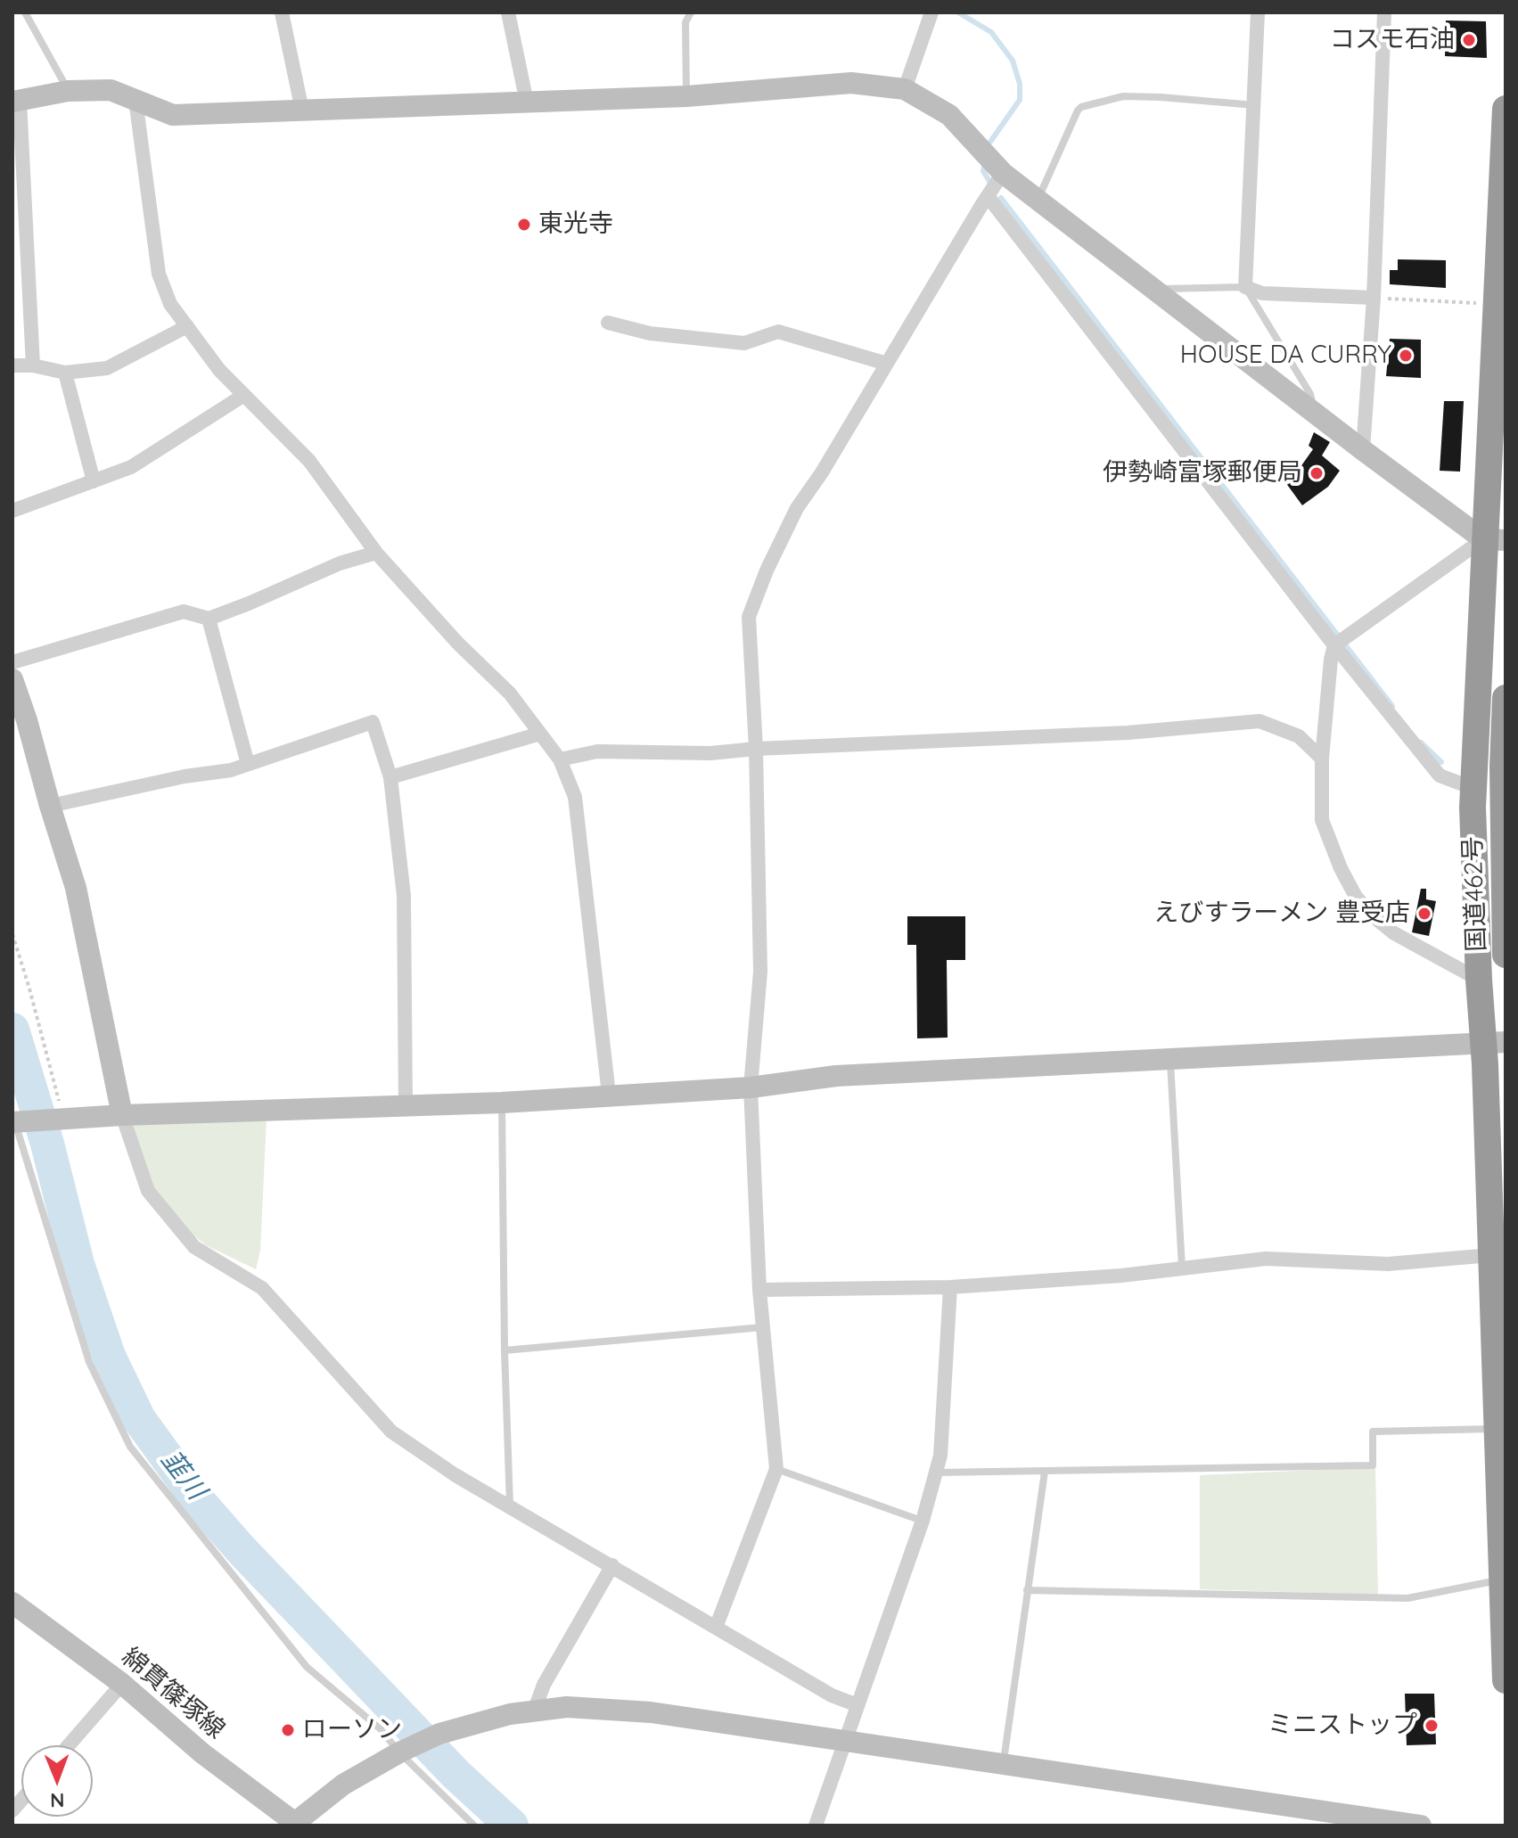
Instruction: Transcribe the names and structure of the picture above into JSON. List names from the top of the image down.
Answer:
{
  "streets": {
    "highway": ["国道462号"],
    "street": ["綿貫篠塚線"]
  },
  "water": ["韮川"],
  "places": [
    "コスモ石油",
    "東光寺",
    "HOUSE DA CURRY",
    "伊勢崎富塚郵便局",
    "えびすラーメン 豊受店",
    "ミニストップ",
    "ローソン"
  ],
  "north": "bottom"
}
